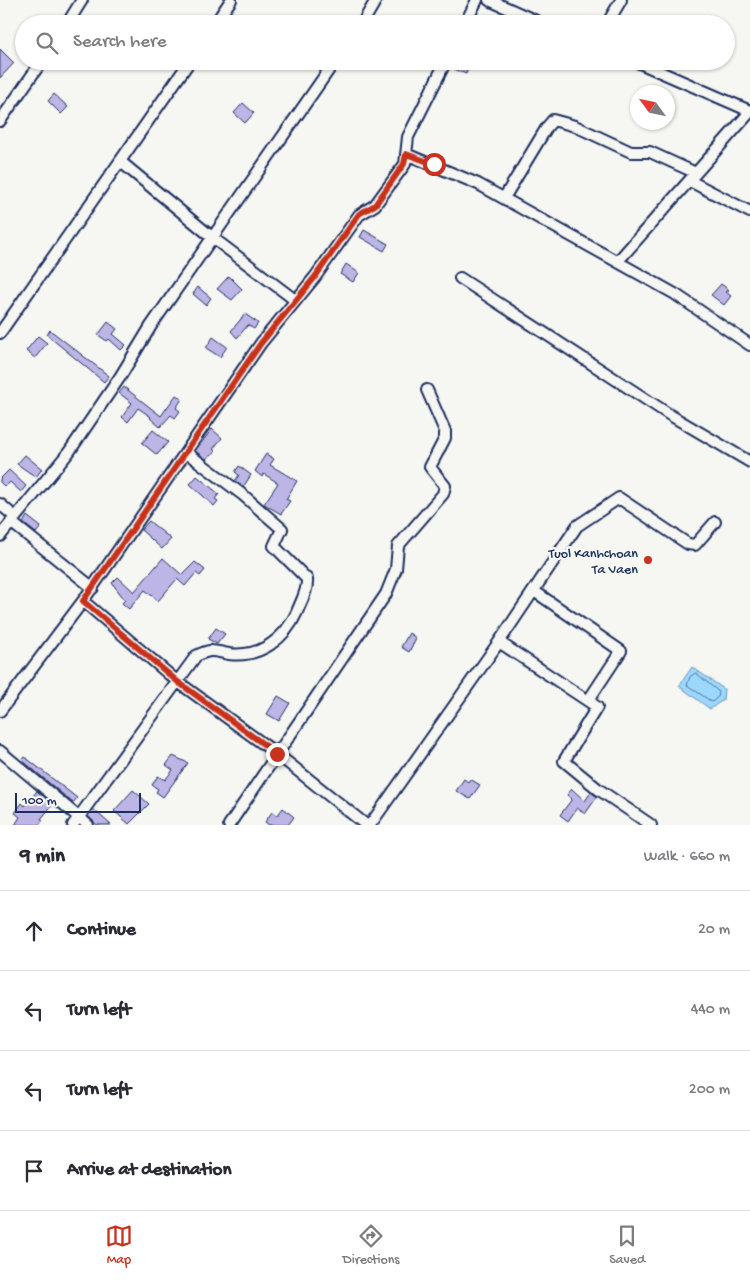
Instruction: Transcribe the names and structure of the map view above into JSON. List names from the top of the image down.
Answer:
{
  "places": ["Tuol Kanhchoan Ta Vaen"],
  "scale_bar": "100 m",
  "north": "top left",
  "page": {
    "search": "Search here",
    "scale": "100 m",
    "heading": ["9 min", "Walk · 660 m"],
    "list": [
      ["Continue", "20 m"],
      ["Turn left", "440 m"],
      ["Turn left", "200 m"],
      "Arrive at destination"
    ],
    "nav": ["Map", "Directions", "Saved"]
  }
}
